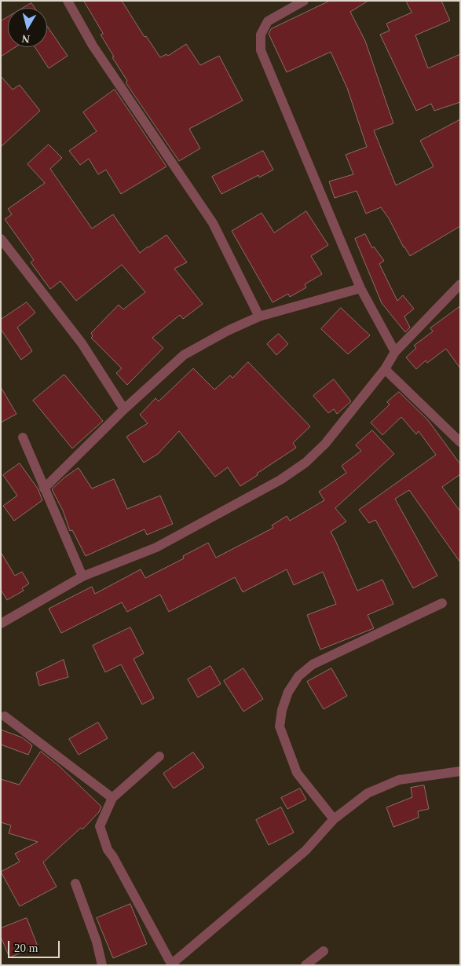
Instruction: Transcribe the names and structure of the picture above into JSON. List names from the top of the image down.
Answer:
{
  "scale_bar": "20 m",
  "north": "bottom"
}
